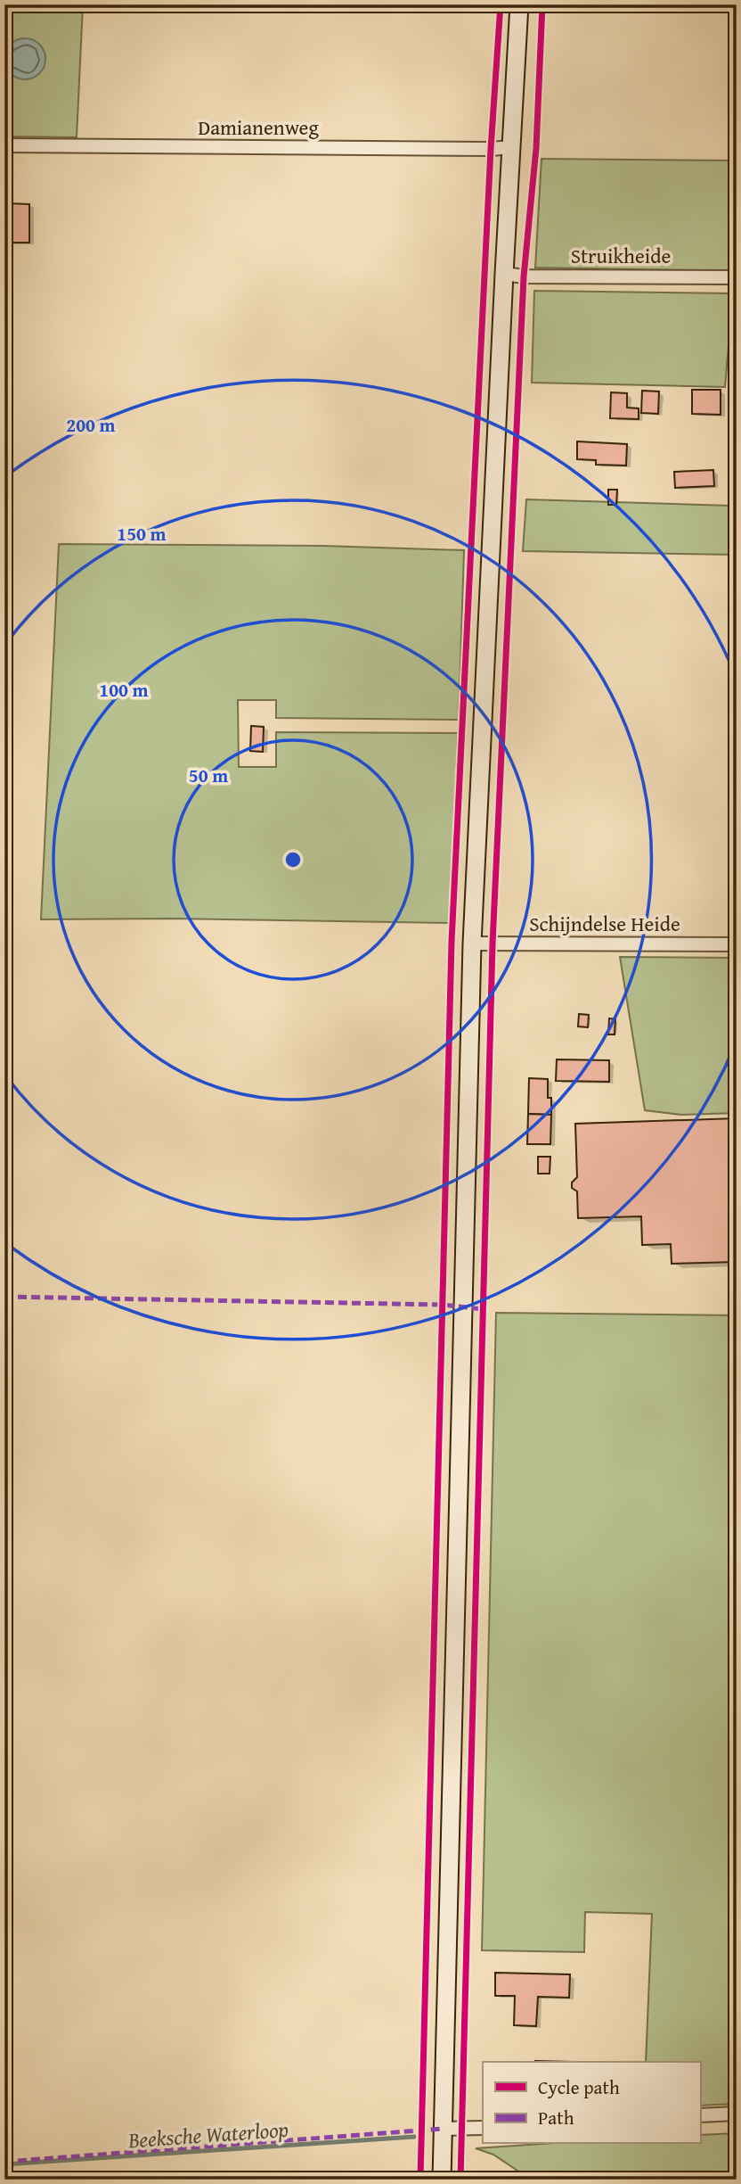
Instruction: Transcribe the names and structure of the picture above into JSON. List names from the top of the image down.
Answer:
{
  "streets": {
    "street": ["Damianenweg", "Struikheide", "Schijndelse Heide"]
  },
  "water": ["Beeksche Waterloop"],
  "legend": ["Cycle path", "Path"],
  "rings": [
    "200 m",
    "150 m",
    "100 m",
    "50 m"
  ]
}
